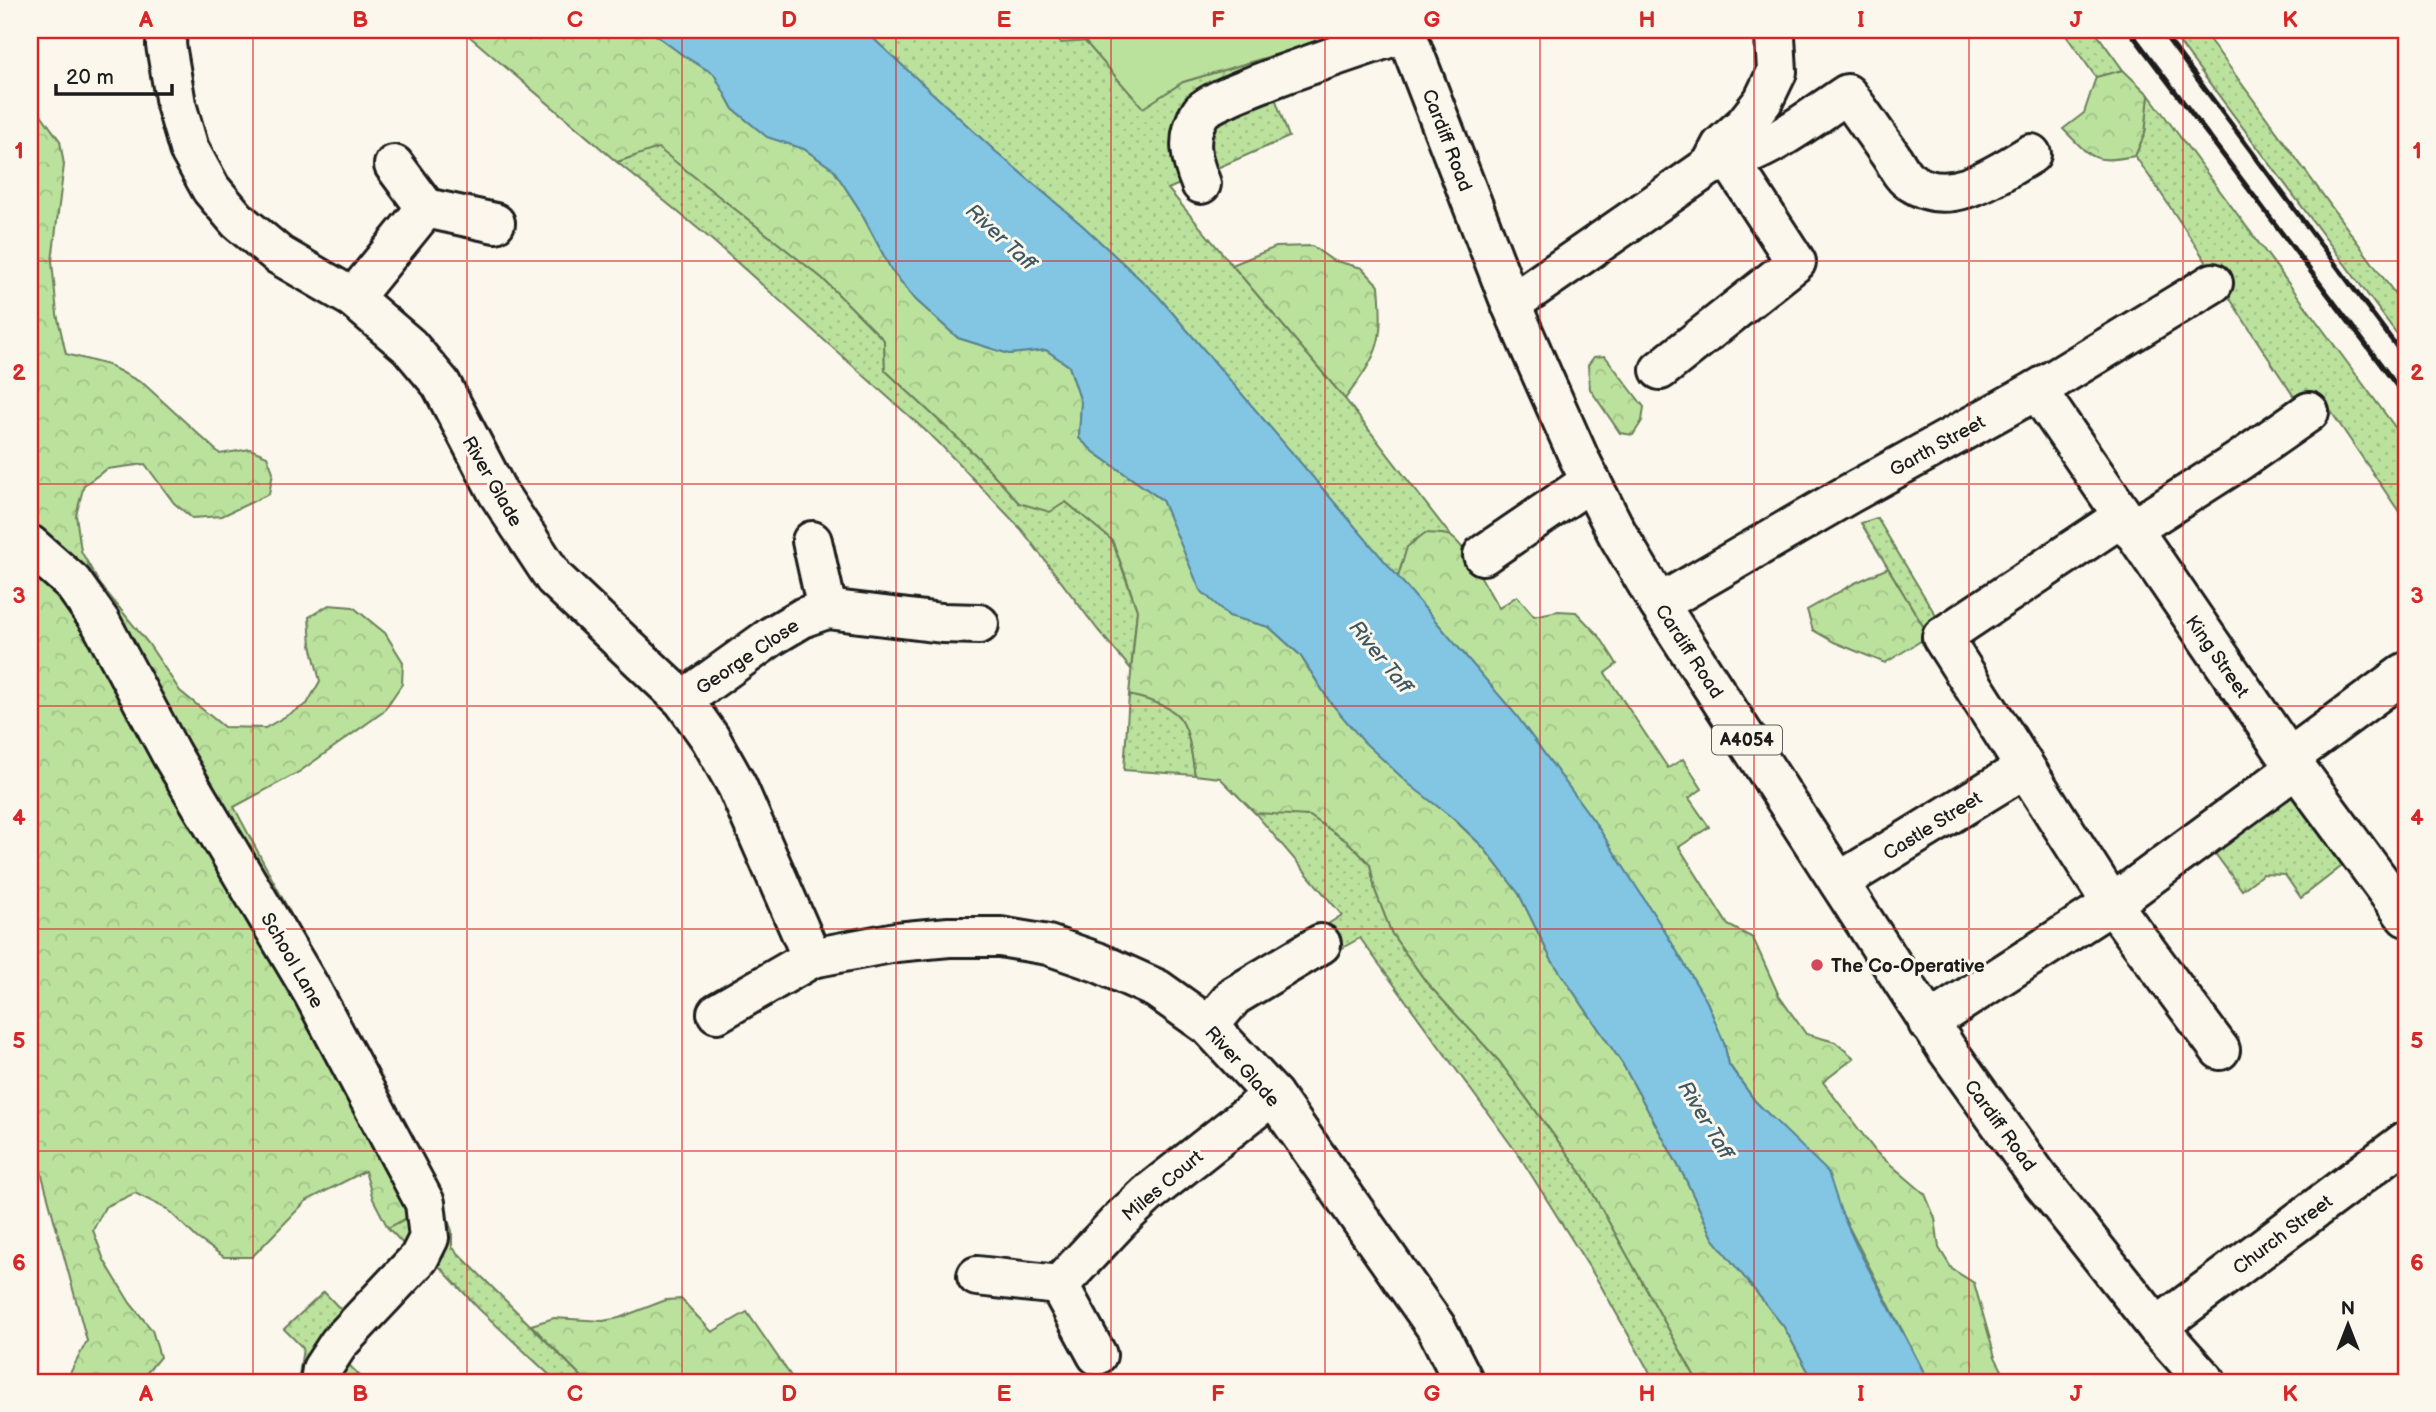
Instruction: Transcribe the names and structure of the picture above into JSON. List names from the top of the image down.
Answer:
{
  "streets": {
    "street": [
      "Cardiff Road",
      "Garth Street",
      "River Glade",
      "George Close",
      "King Street",
      "A4054",
      "Castle Street",
      "School Lane",
      "Miles Court",
      "Church Street"
    ]
  },
  "crossings": [
    ["Cardiff Road", "Garth Street"],
    ["Cardiff Road", "Castle Street"],
    ["Cardiff Road", "Church Street"],
    ["Garth Street", "King Street"],
    ["River Glade", "George Close"],
    ["River Glade", "Miles Court"]
  ],
  "water": ["River Taff"],
  "places": ["The Co-Operative"],
  "scale_bar": "20 m",
  "north": "top",
  "grid": {
    "columns": [
      "A",
      "B",
      "C",
      "D",
      "E",
      "F",
      "G",
      "H",
      "I",
      "J",
      "K"
    ],
    "rows": [
      "1",
      "2",
      "3",
      "4",
      "5",
      "6"
    ]
  }
}
